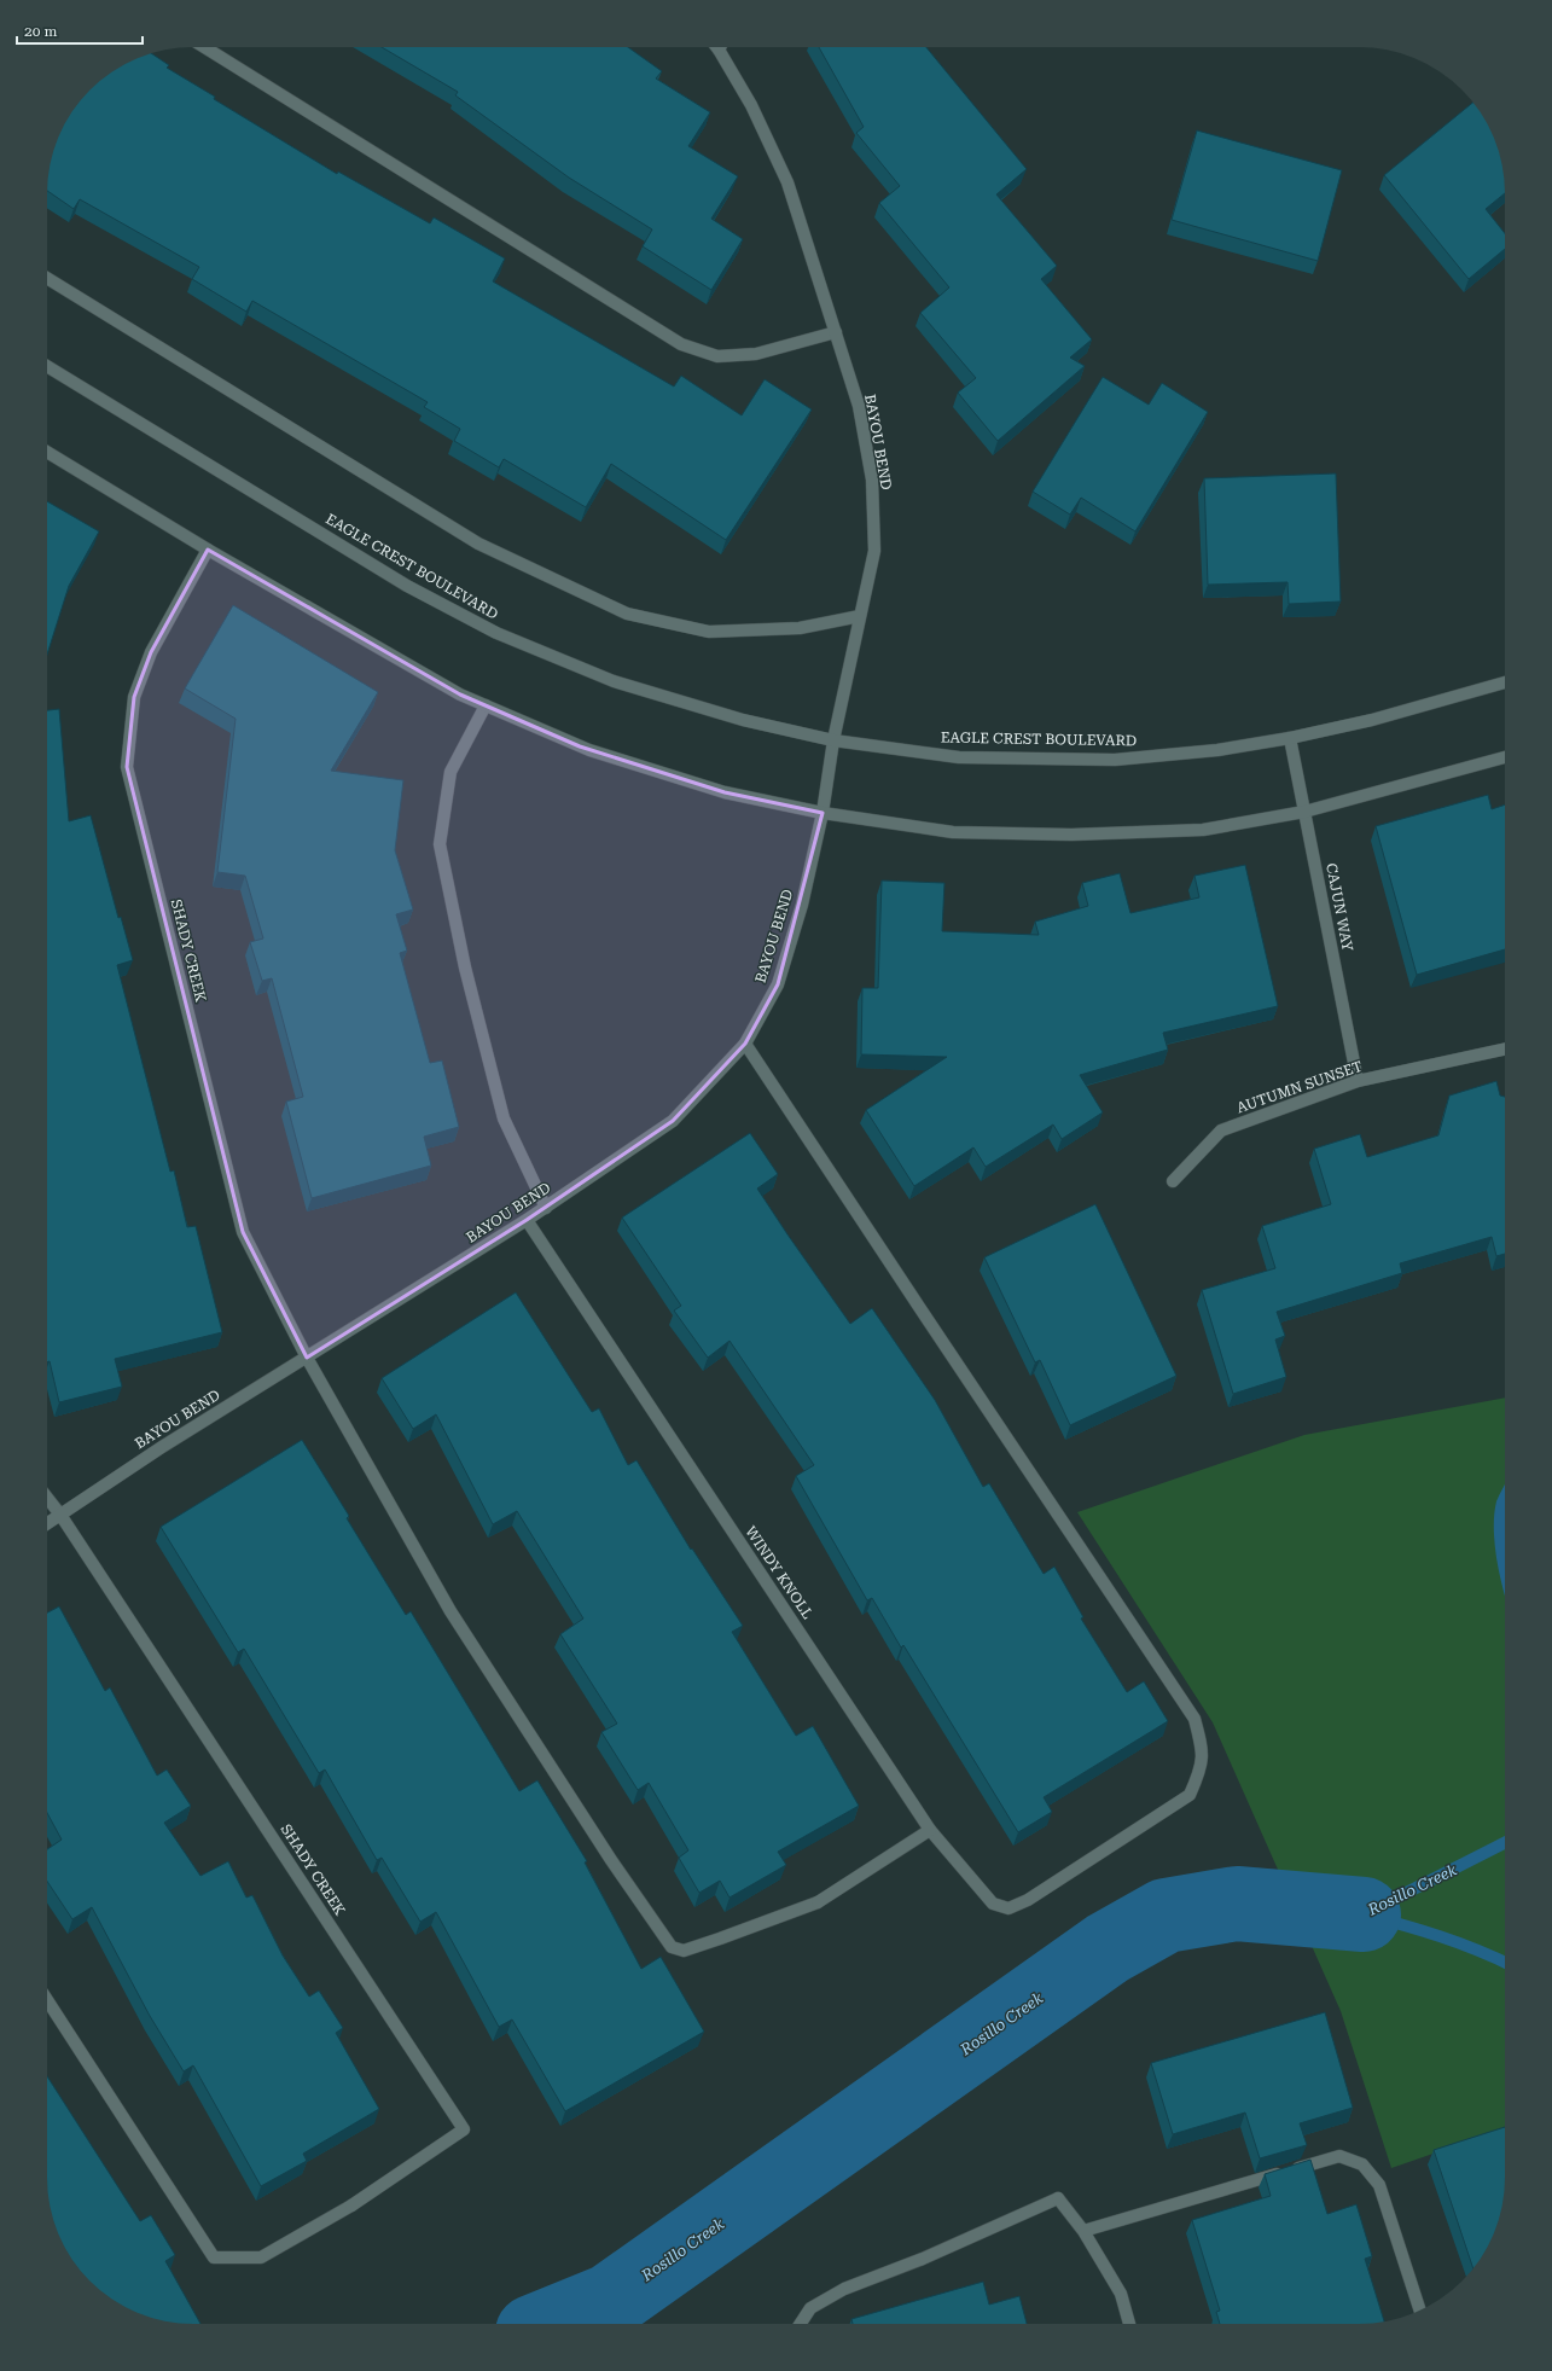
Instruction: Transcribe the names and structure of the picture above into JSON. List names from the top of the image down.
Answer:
{
  "streets": {
    "street": [
      "BAYOU BEND",
      "EAGLE CREST BOULEVARD",
      "CAJUN WAY",
      "SHADY CREEK",
      "AUTUMN SUNSET",
      "WINDY KNOLL"
    ]
  },
  "crossings": [
    ["BAYOU BEND", "EAGLE CREST BOULEVARD"],
    ["BAYOU BEND", "SHADY CREEK"],
    ["BAYOU BEND", "WINDY KNOLL"],
    ["EAGLE CREST BOULEVARD", "CAJUN WAY"],
    ["CAJUN WAY", "AUTUMN SUNSET"],
    ["SHADY CREEK", "WINDY KNOLL"]
  ],
  "water": ["Rosillo Creek"],
  "scale_bar": "20 m"
}
